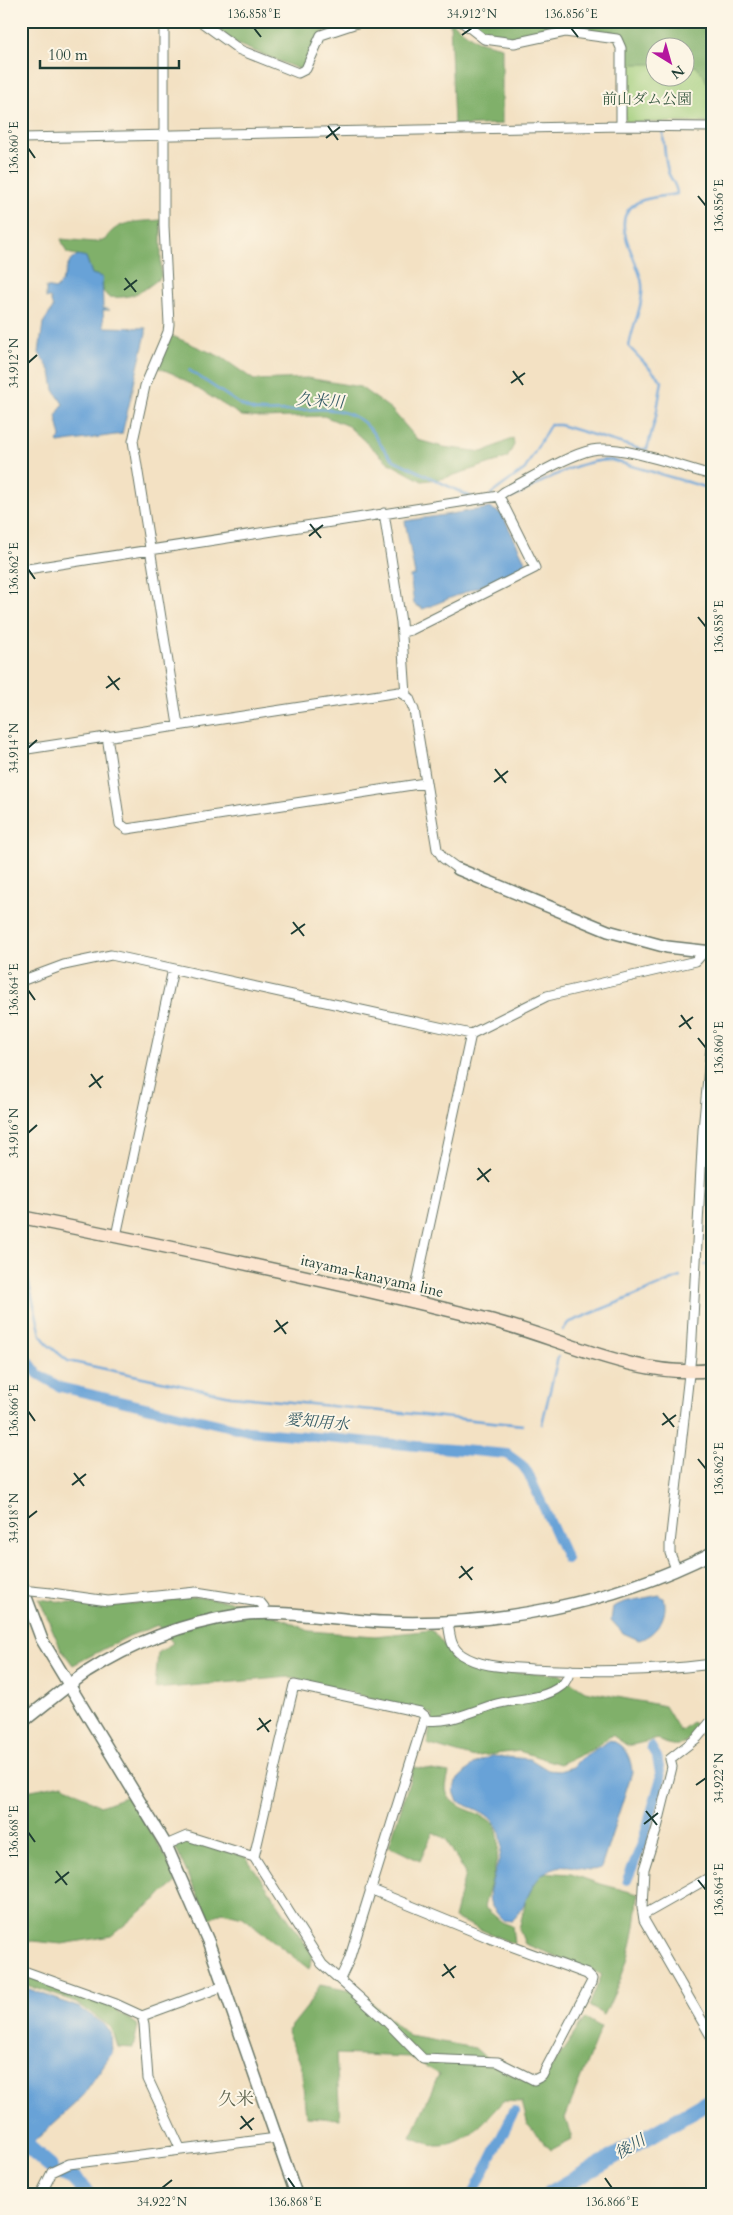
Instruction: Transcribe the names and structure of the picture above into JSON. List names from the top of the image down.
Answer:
{
  "streets": {
    "main road": ["itayama-kanayama line"]
  },
  "districts": ["久米"],
  "water": ["久米川", "愛知用水", "後川"],
  "parks": ["前山ダム公園"],
  "scale_bar": "100 m",
  "north": "bottom right",
  "coordinates": [
    "136.858°E",
    "34.912°N",
    "136.856°E",
    "136.860°E",
    "136.862°E",
    "34.914°N",
    "136.864°E",
    "34.916°N",
    "136.866°E",
    "34.918°N",
    "34.922°N",
    "136.868°E"
  ]
}
